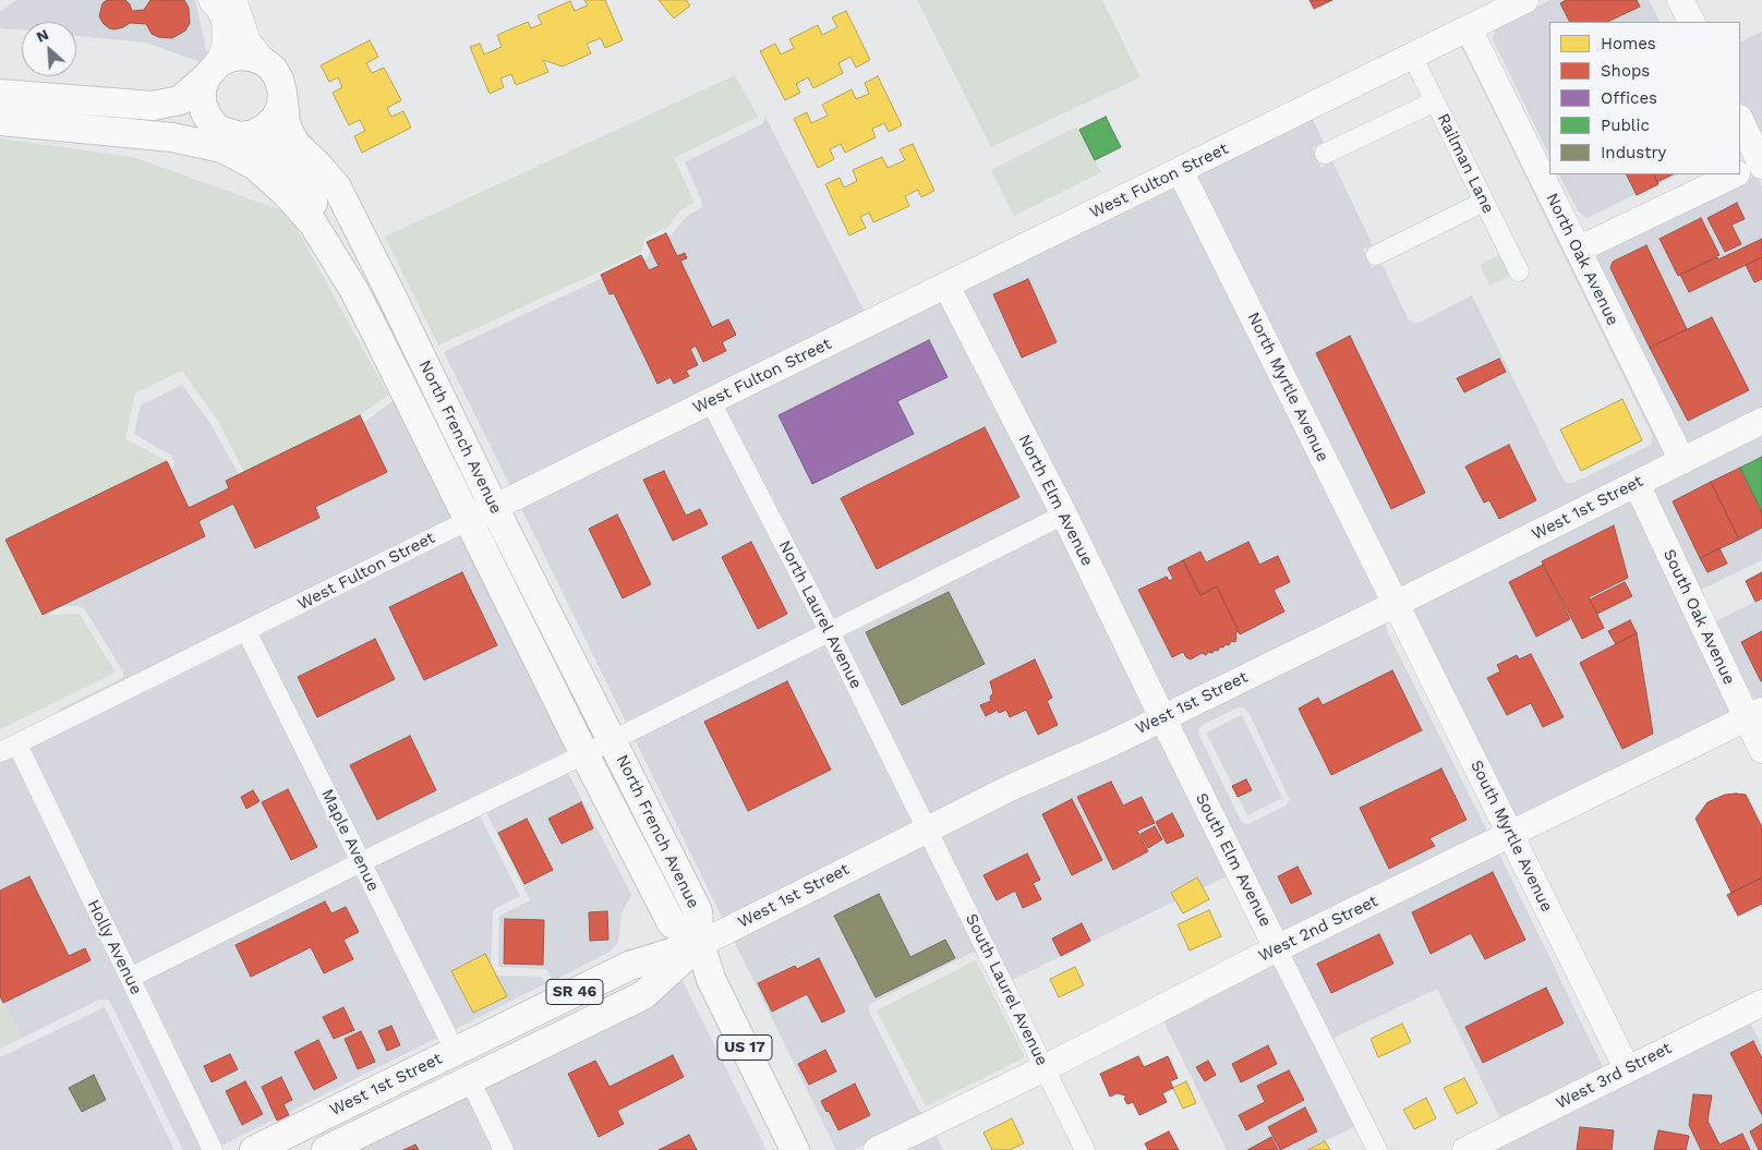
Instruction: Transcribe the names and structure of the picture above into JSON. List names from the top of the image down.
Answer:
{
  "streets": {
    "main road": [
      "North French Avenue",
      "West 1st Street",
      "SR 46",
      "US 17"
    ],
    "street": [
      "Railman Lane",
      "West Fulton Street",
      "North Oak Avenue",
      "North Myrtle Avenue",
      "North Elm Avenue",
      "North Laurel Avenue",
      "South Oak Avenue",
      "South Myrtle Avenue",
      "Maple Avenue",
      "South Elm Avenue",
      "West 2nd Street",
      "Holly Avenue",
      "South Laurel Avenue",
      "West 3rd Street"
    ]
  },
  "crossings": [
    ["Railman Lane", "West Fulton Street"],
    ["West Fulton Street", "North Oak Avenue"],
    ["West Fulton Street", "North Myrtle Avenue"],
    ["West Fulton Street", "North French Avenue"],
    ["West Fulton Street", "North Elm Avenue"],
    ["West Fulton Street", "North Laurel Avenue"],
    ["West Fulton Street", "Maple Avenue"],
    ["West Fulton Street", "Holly Avenue"],
    ["North Oak Avenue", "West 1st Street"],
    ["North Myrtle Avenue", "West 1st Street"],
    ["North Myrtle Avenue", "South Myrtle Avenue"],
    ["North French Avenue", "West 1st Street"],
    ["North French Avenue", "US 17"],
    ["North Elm Avenue", "West 1st Street"],
    ["North Elm Avenue", "South Elm Avenue"],
    ["West 1st Street", "North Laurel Avenue"],
    ["West 1st Street", "South Oak Avenue"],
    ["West 1st Street", "South Myrtle Avenue"],
    ["West 1st Street", "Maple Avenue"],
    ["West 1st Street", "South Elm Avenue"],
    ["West 1st Street", "South Laurel Avenue"],
    ["West 1st Street", "US 17"],
    ["North Laurel Avenue", "South Laurel Avenue"],
    ["South Oak Avenue", "West 2nd Street"],
    ["South Myrtle Avenue", "West 2nd Street"],
    ["South Myrtle Avenue", "West 3rd Street"],
    ["South Elm Avenue", "West 2nd Street"],
    ["West 2nd Street", "South Laurel Avenue"]
  ],
  "legend": [
    "Homes",
    "Shops",
    "Offices",
    "Public",
    "Industry"
  ],
  "north": "top left"
}
